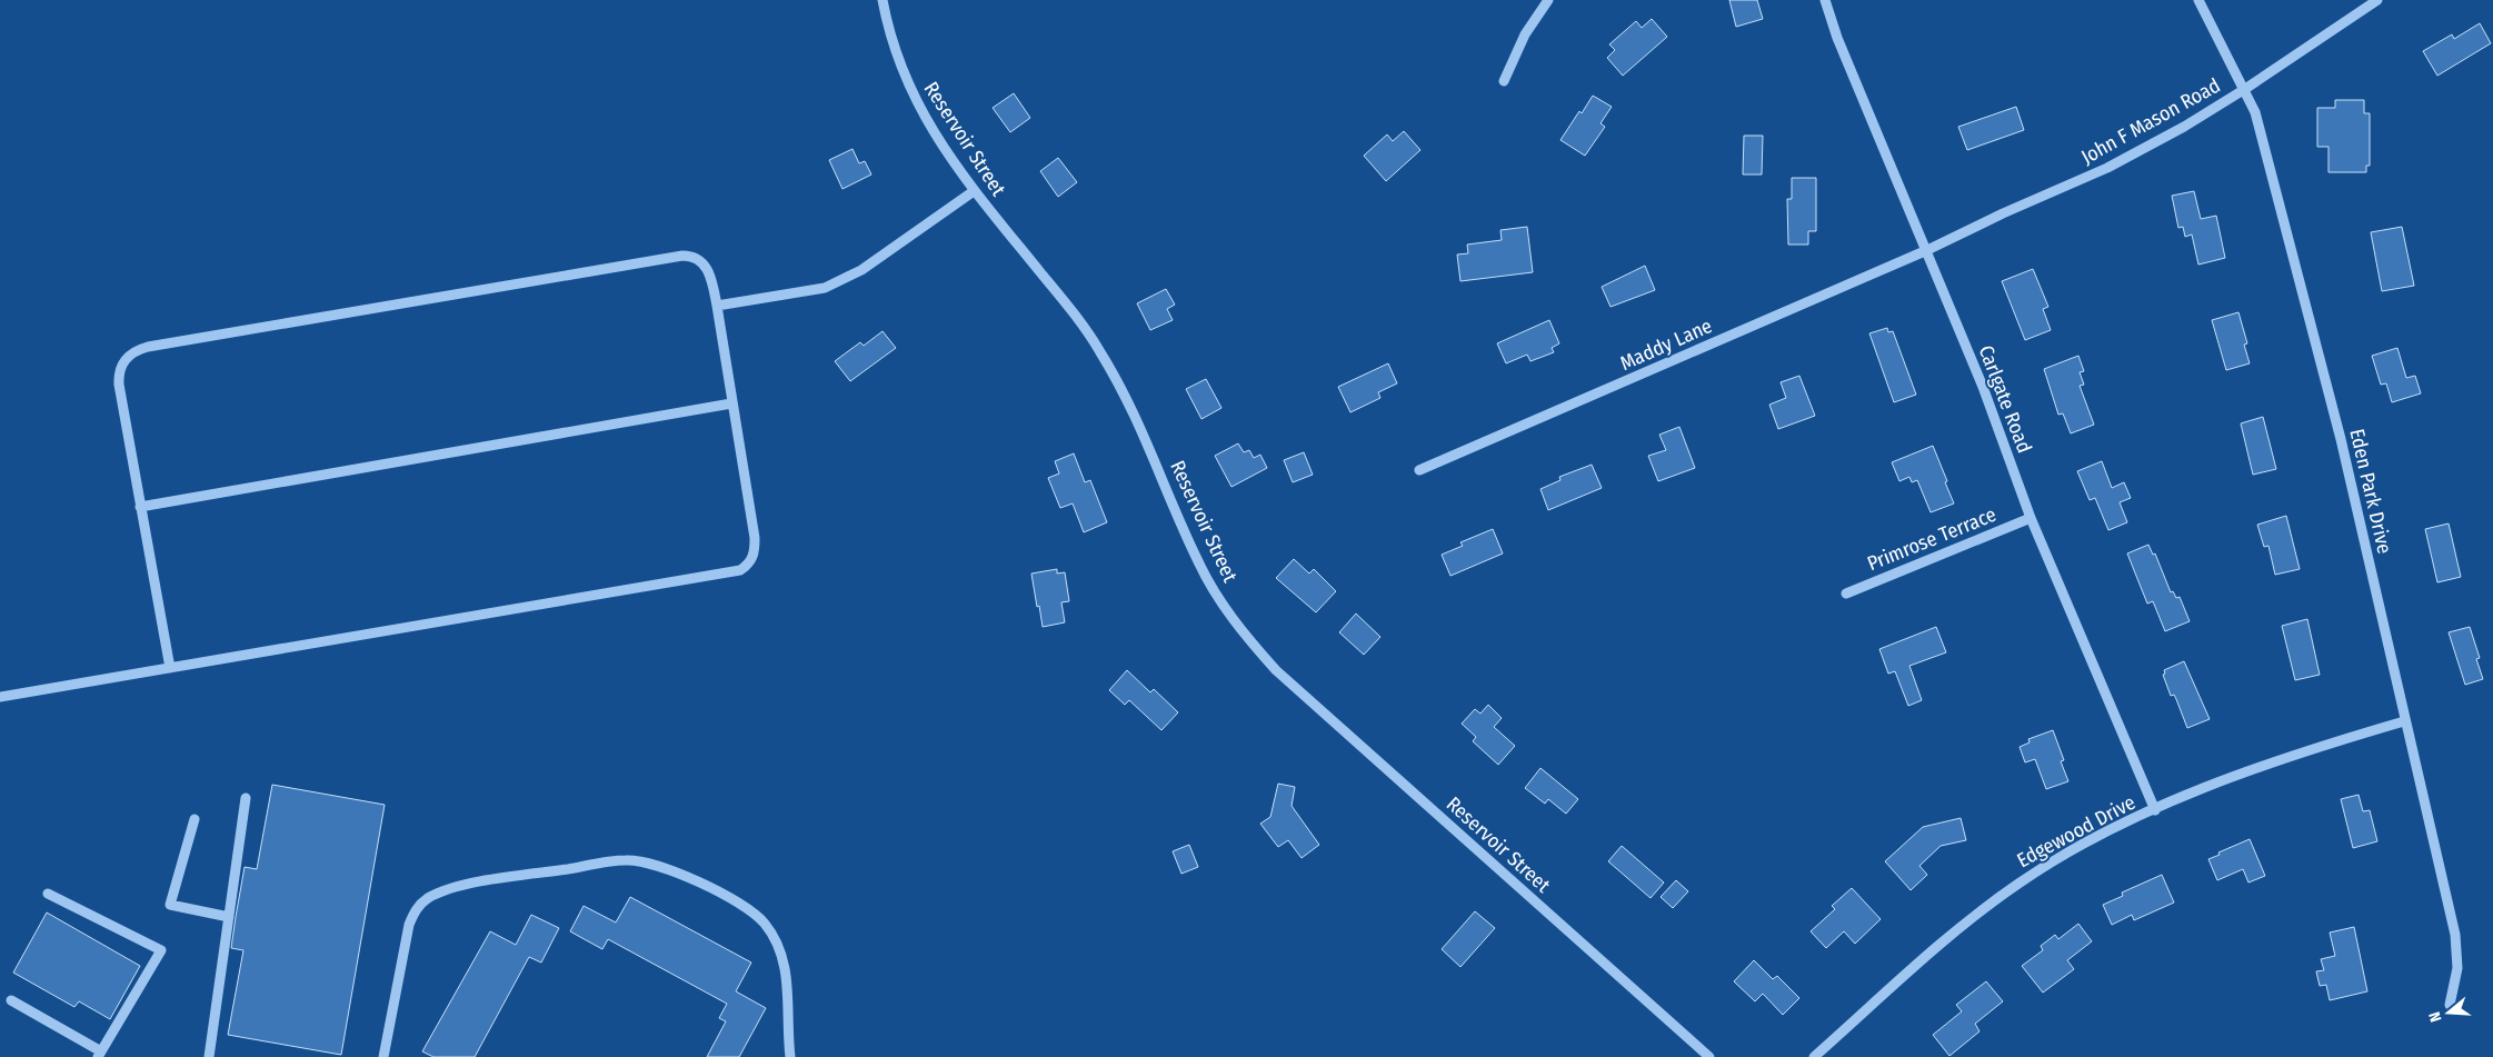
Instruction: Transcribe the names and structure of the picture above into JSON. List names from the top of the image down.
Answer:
{
  "streets": {
    "street": [
      "John F Mason Road",
      "Reservoir Street",
      "Maddy Lane",
      "Carlgate Road",
      "Eden Park Drive",
      "Primrose Terrace",
      "Edgewood Drive"
    ]
  },
  "crossings": [
    ["John F Mason Road", "Maddy Lane"],
    ["John F Mason Road", "Carlgate Road"],
    ["John F Mason Road", "Eden Park Drive"],
    ["Maddy Lane", "Carlgate Road"],
    ["Carlgate Road", "Primrose Terrace"],
    ["Carlgate Road", "Edgewood Drive"],
    ["Eden Park Drive", "Edgewood Drive"]
  ],
  "north": "left"
}
